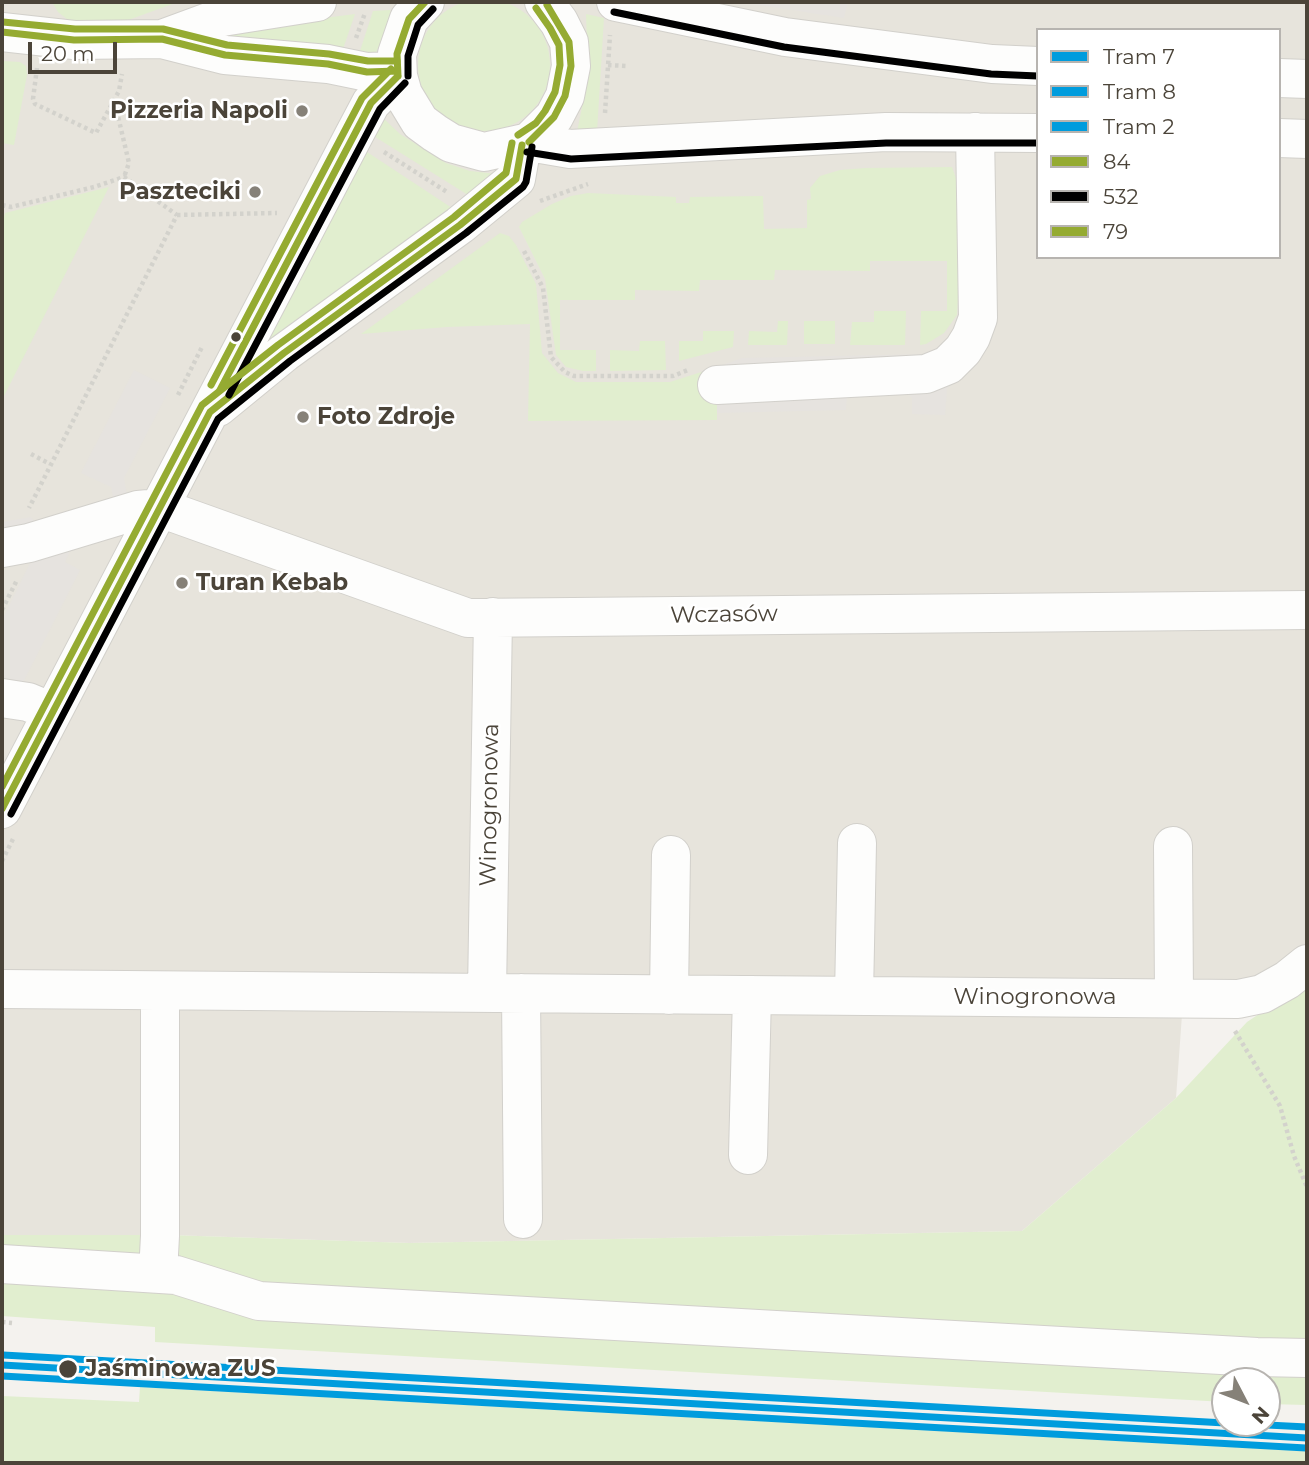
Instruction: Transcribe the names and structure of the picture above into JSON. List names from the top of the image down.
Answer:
{
  "streets": {
    "street": ["Wczasów", "Winogronowa"]
  },
  "crossings": [
    ["Wczasów", "Winogronowa"]
  ],
  "places": [
    "Pizzeria Napoli",
    "Paszteciki",
    "Foto Zdroje",
    "Turan Kebab",
    "Jaśminowa ZUS"
  ],
  "lines": [
    "transit line 84",
    "transit line 79",
    "transit line 532",
    "tram line 2",
    "tram line 7",
    "tram line 8"
  ],
  "legend": [
    "Tram 7",
    "Tram 8",
    "Tram 2",
    "84",
    "532",
    "79"
  ],
  "scale_bar": "20 m",
  "north": "bottom right"
}
